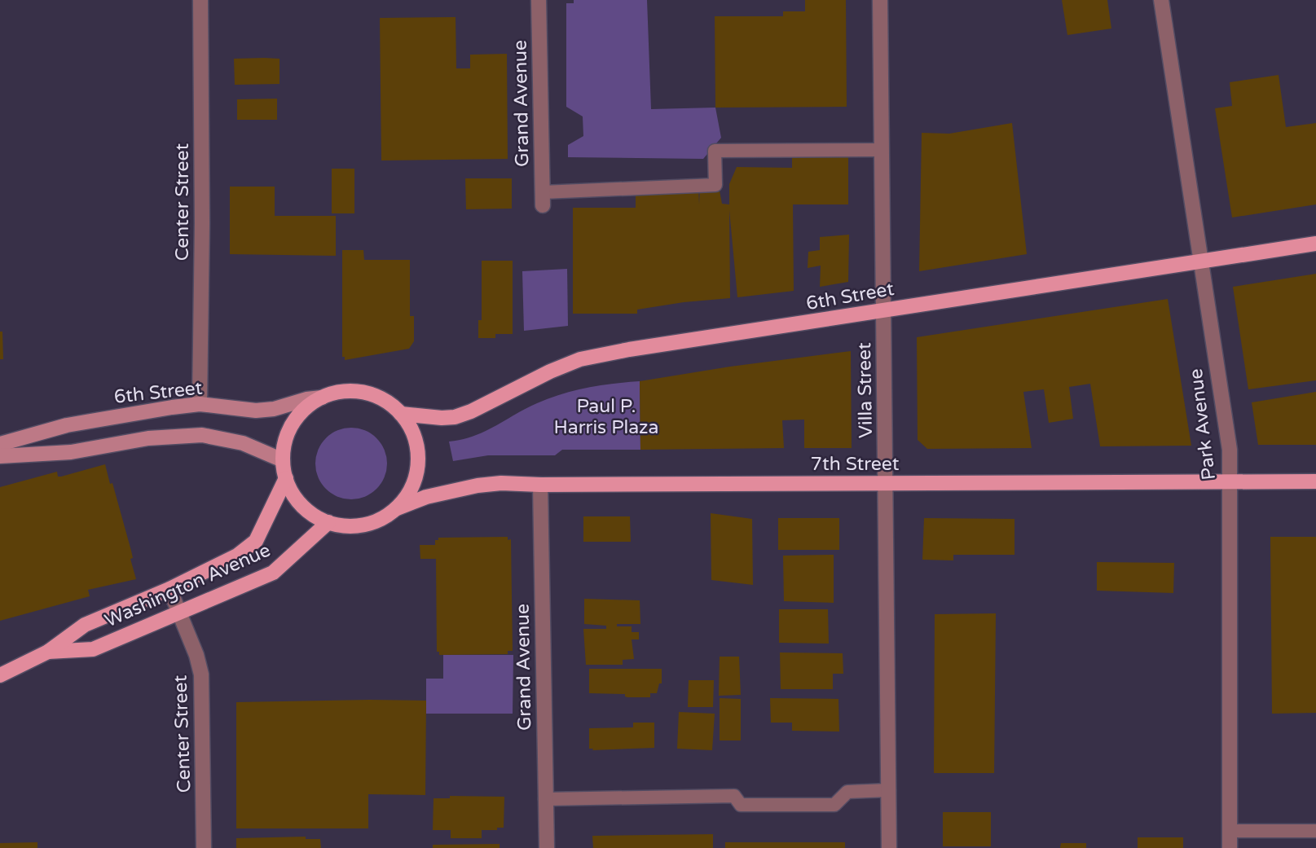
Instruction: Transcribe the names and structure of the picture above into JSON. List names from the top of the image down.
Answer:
{
  "streets": {
    "main road": ["6th Street", "7th Street", "Washington Avenue"],
    "street": [
      "Grand Avenue",
      "Center Street",
      "Villa Street",
      "Park Avenue"
    ]
  },
  "crossings": [
    ["Grand Avenue", "7th Street"],
    ["Center Street", "6th Street"],
    ["Center Street", "Washington Avenue"],
    ["6th Street", "Villa Street"],
    ["6th Street", "Park Avenue"],
    ["6th Street", "7th Street"],
    ["6th Street", "Washington Avenue"],
    ["Villa Street", "7th Street"],
    ["Park Avenue", "7th Street"],
    ["7th Street", "Washington Avenue"]
  ],
  "parks": ["Paul P. Harris Plaza"]
}
